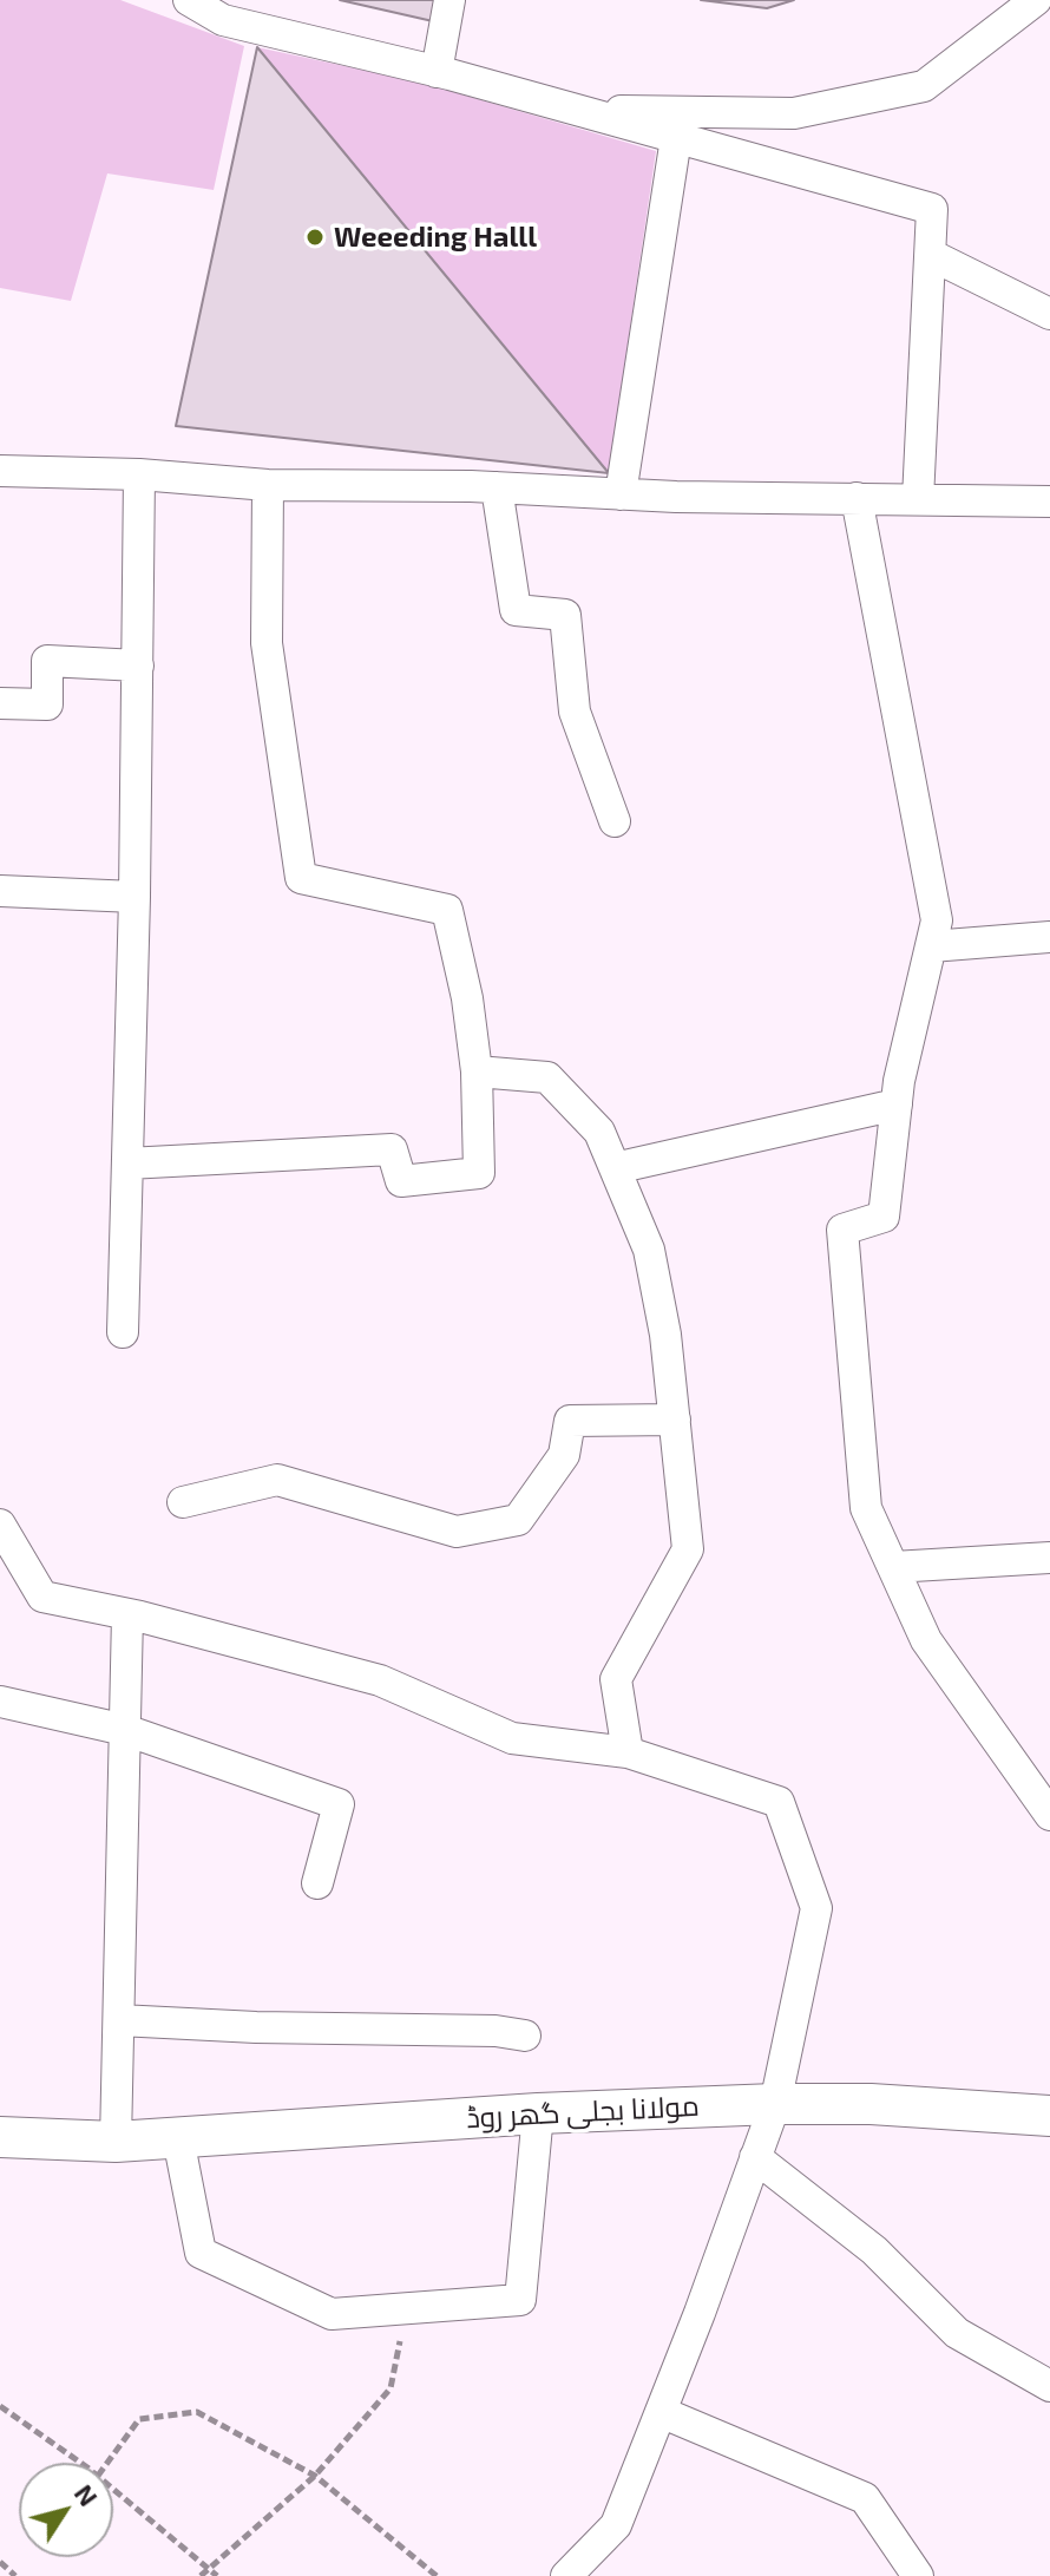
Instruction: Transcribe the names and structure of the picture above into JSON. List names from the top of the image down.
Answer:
{
  "streets": {
    "street": ["مولانا بجلی گھر روڈ"]
  },
  "places": ["Weeeding Halll"],
  "north": "top right"
}
